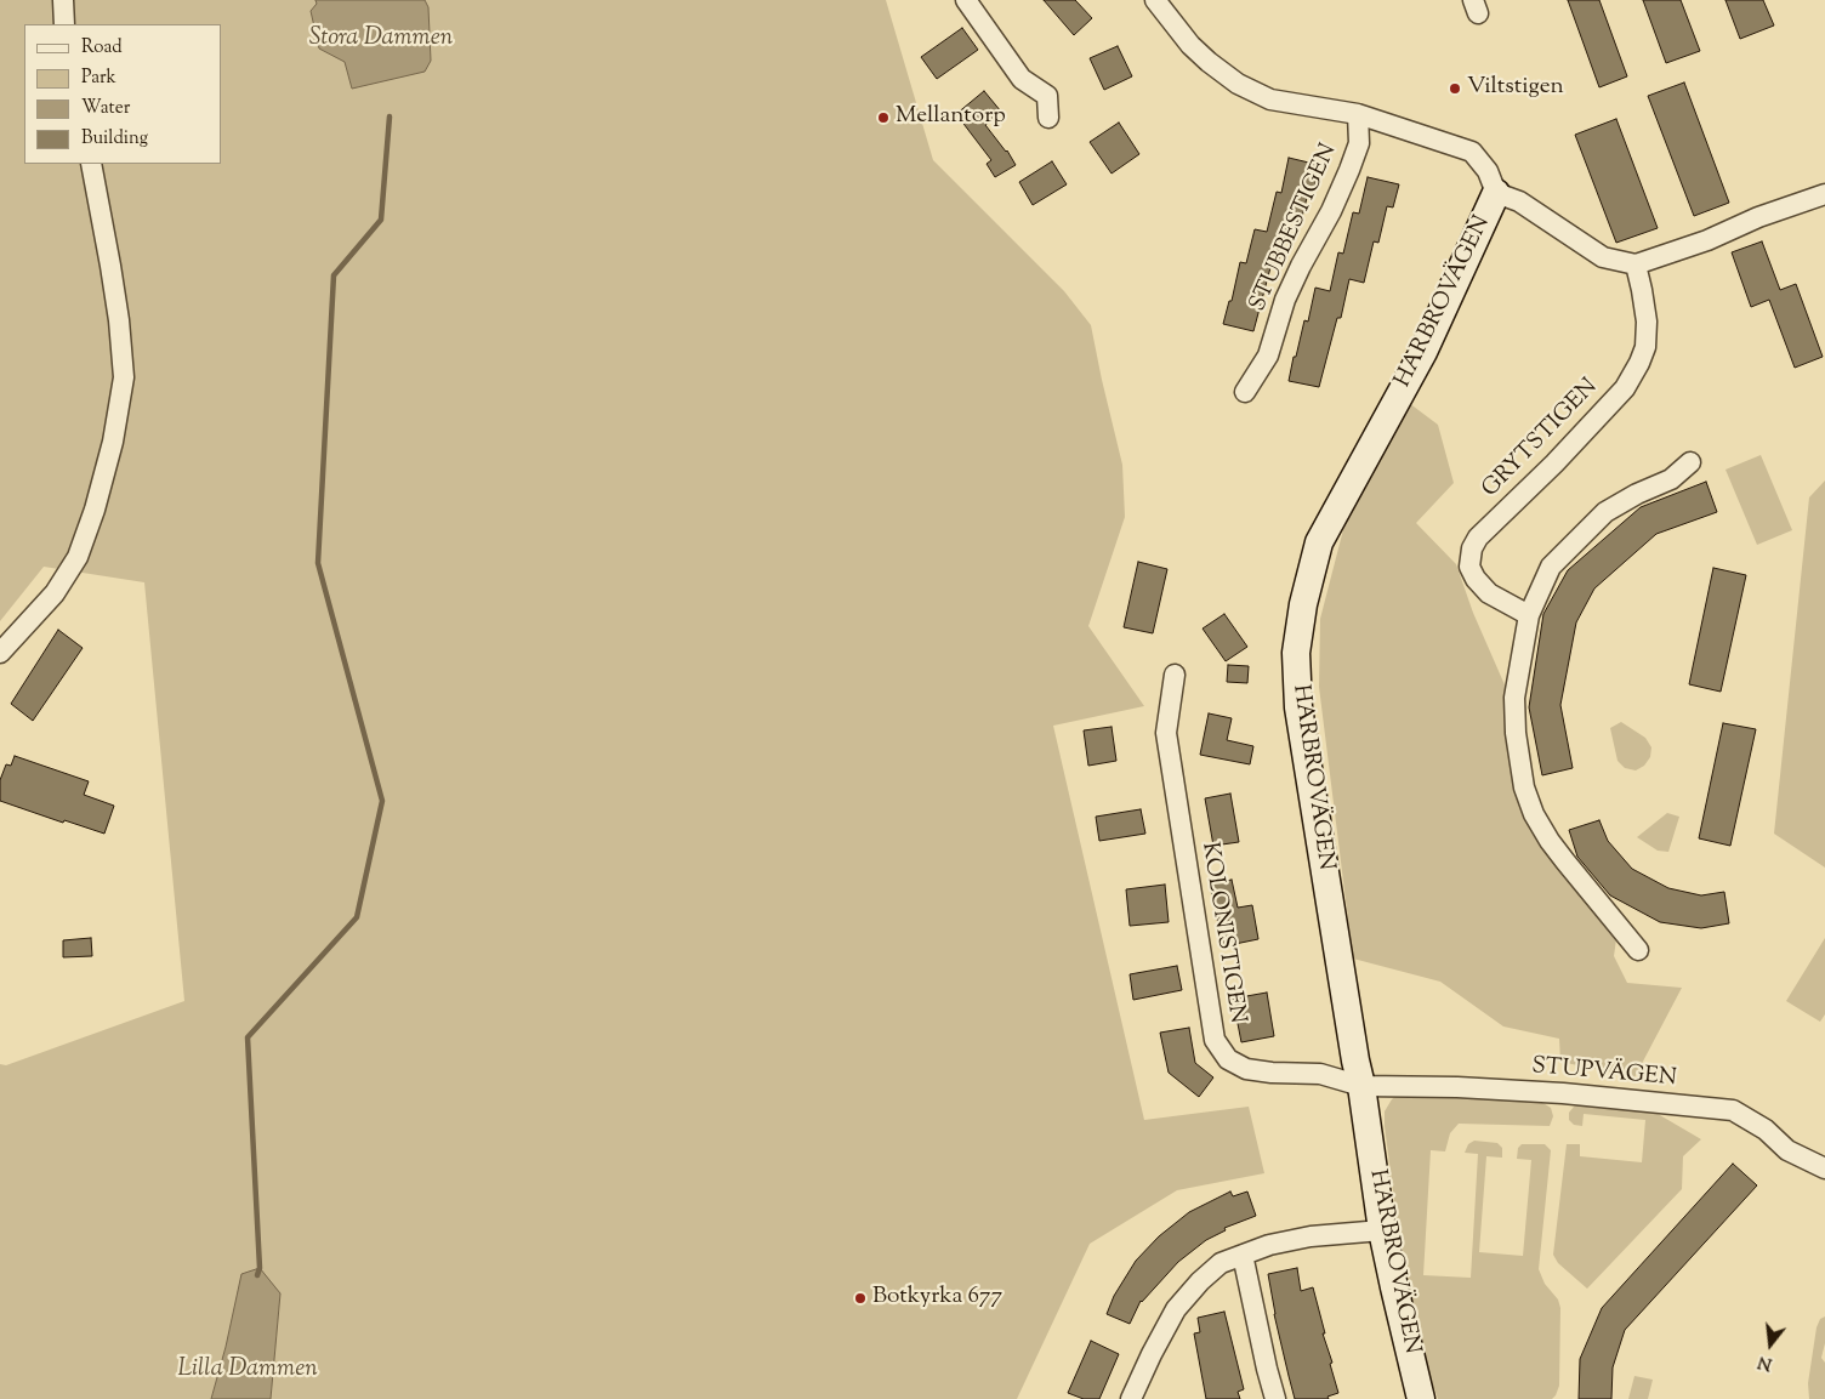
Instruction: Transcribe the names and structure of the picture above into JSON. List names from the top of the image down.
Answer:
{
  "streets": {
    "street": [
      "STUBBESTIGEN",
      "HARBROVÄGEN",
      "GRYTSTIGEN",
      "KOLONISTIGEN",
      "STUPVÄGEN"
    ]
  },
  "crossings": [
    ["HARBROVÄGEN", "KOLONISTIGEN"],
    ["HARBROVÄGEN", "STUPVÄGEN"],
    ["KOLONISTIGEN", "STUPVÄGEN"]
  ],
  "water": ["Stora Dammen", "Lilla Dammen"],
  "places": ["Viltstigen", "Mellantorp", "Botkyrka 677"],
  "legend": [
    "Road",
    "Park",
    "Water",
    "Building"
  ],
  "north": "bottom"
}
